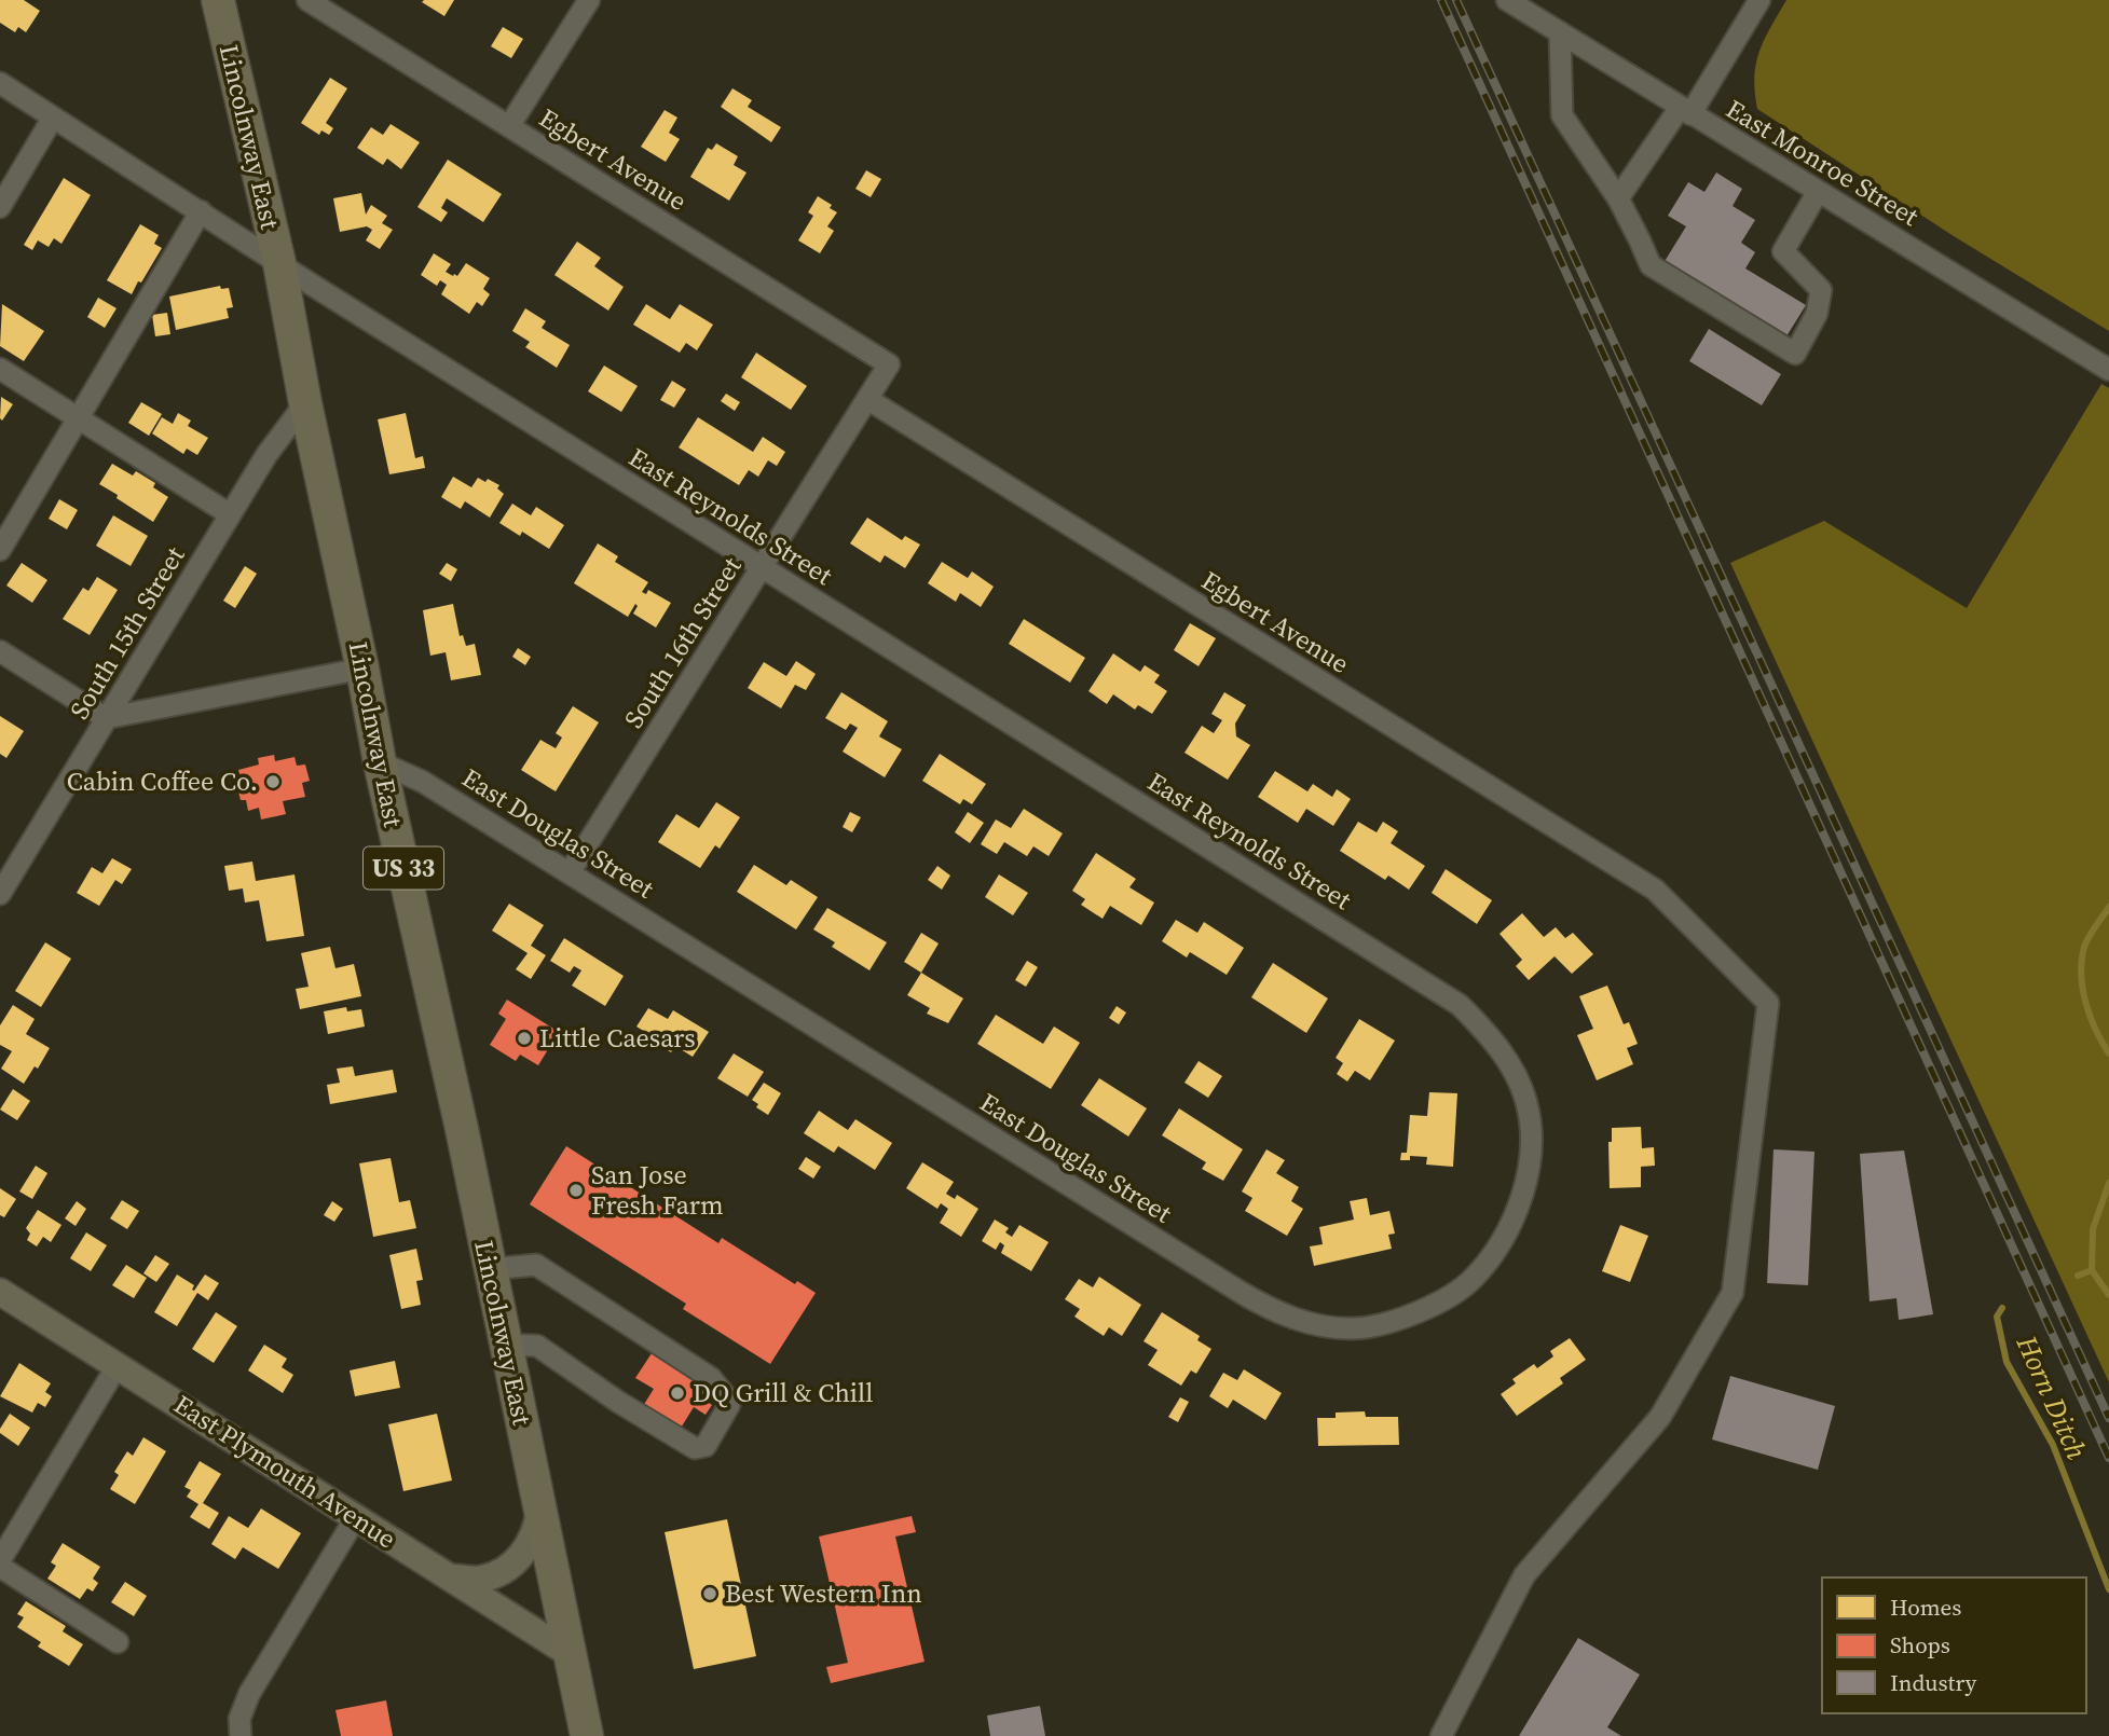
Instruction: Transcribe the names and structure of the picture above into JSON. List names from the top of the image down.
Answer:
{
  "streets": {
    "highway": ["Lincolnway East", "US 33"],
    "main road": ["East Plymouth Avenue"],
    "street": [
      "Egbert Avenue",
      "East Monroe Street",
      "East Reynolds Street",
      "South 15th Street",
      "South 16th Street",
      "East Douglas Street"
    ]
  },
  "crossings": [
    ["Lincolnway East", "East Reynolds Street"],
    ["Lincolnway East", "South 15th Street"],
    ["Lincolnway East", "East Douglas Street"],
    ["Lincolnway East", "East Plymouth Avenue"],
    ["Egbert Avenue", "South 16th Street"],
    ["East Reynolds Street", "South 16th Street"],
    ["East Reynolds Street", "East Douglas Street"],
    ["South 16th Street", "East Douglas Street"]
  ],
  "water": ["Horn Ditch"],
  "places": [
    "Cabin Coffee Co.",
    "Little Caesars",
    "San Jose Fresh Farm",
    "DQ Grill & Chill",
    "Best Western Inn"
  ],
  "legend": ["Homes", "Shops", "Industry"]
}
